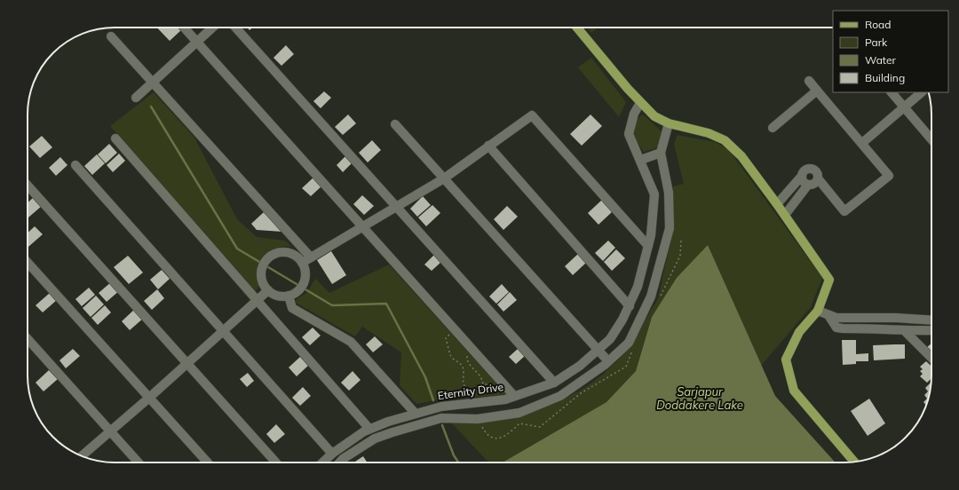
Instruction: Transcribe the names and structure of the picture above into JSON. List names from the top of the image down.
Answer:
{
  "streets": {
    "street": ["Eternity Drive"]
  },
  "water": ["Sarjapur Doddakere Lake"],
  "legend": [
    "Road",
    "Park",
    "Water",
    "Building"
  ]
}
